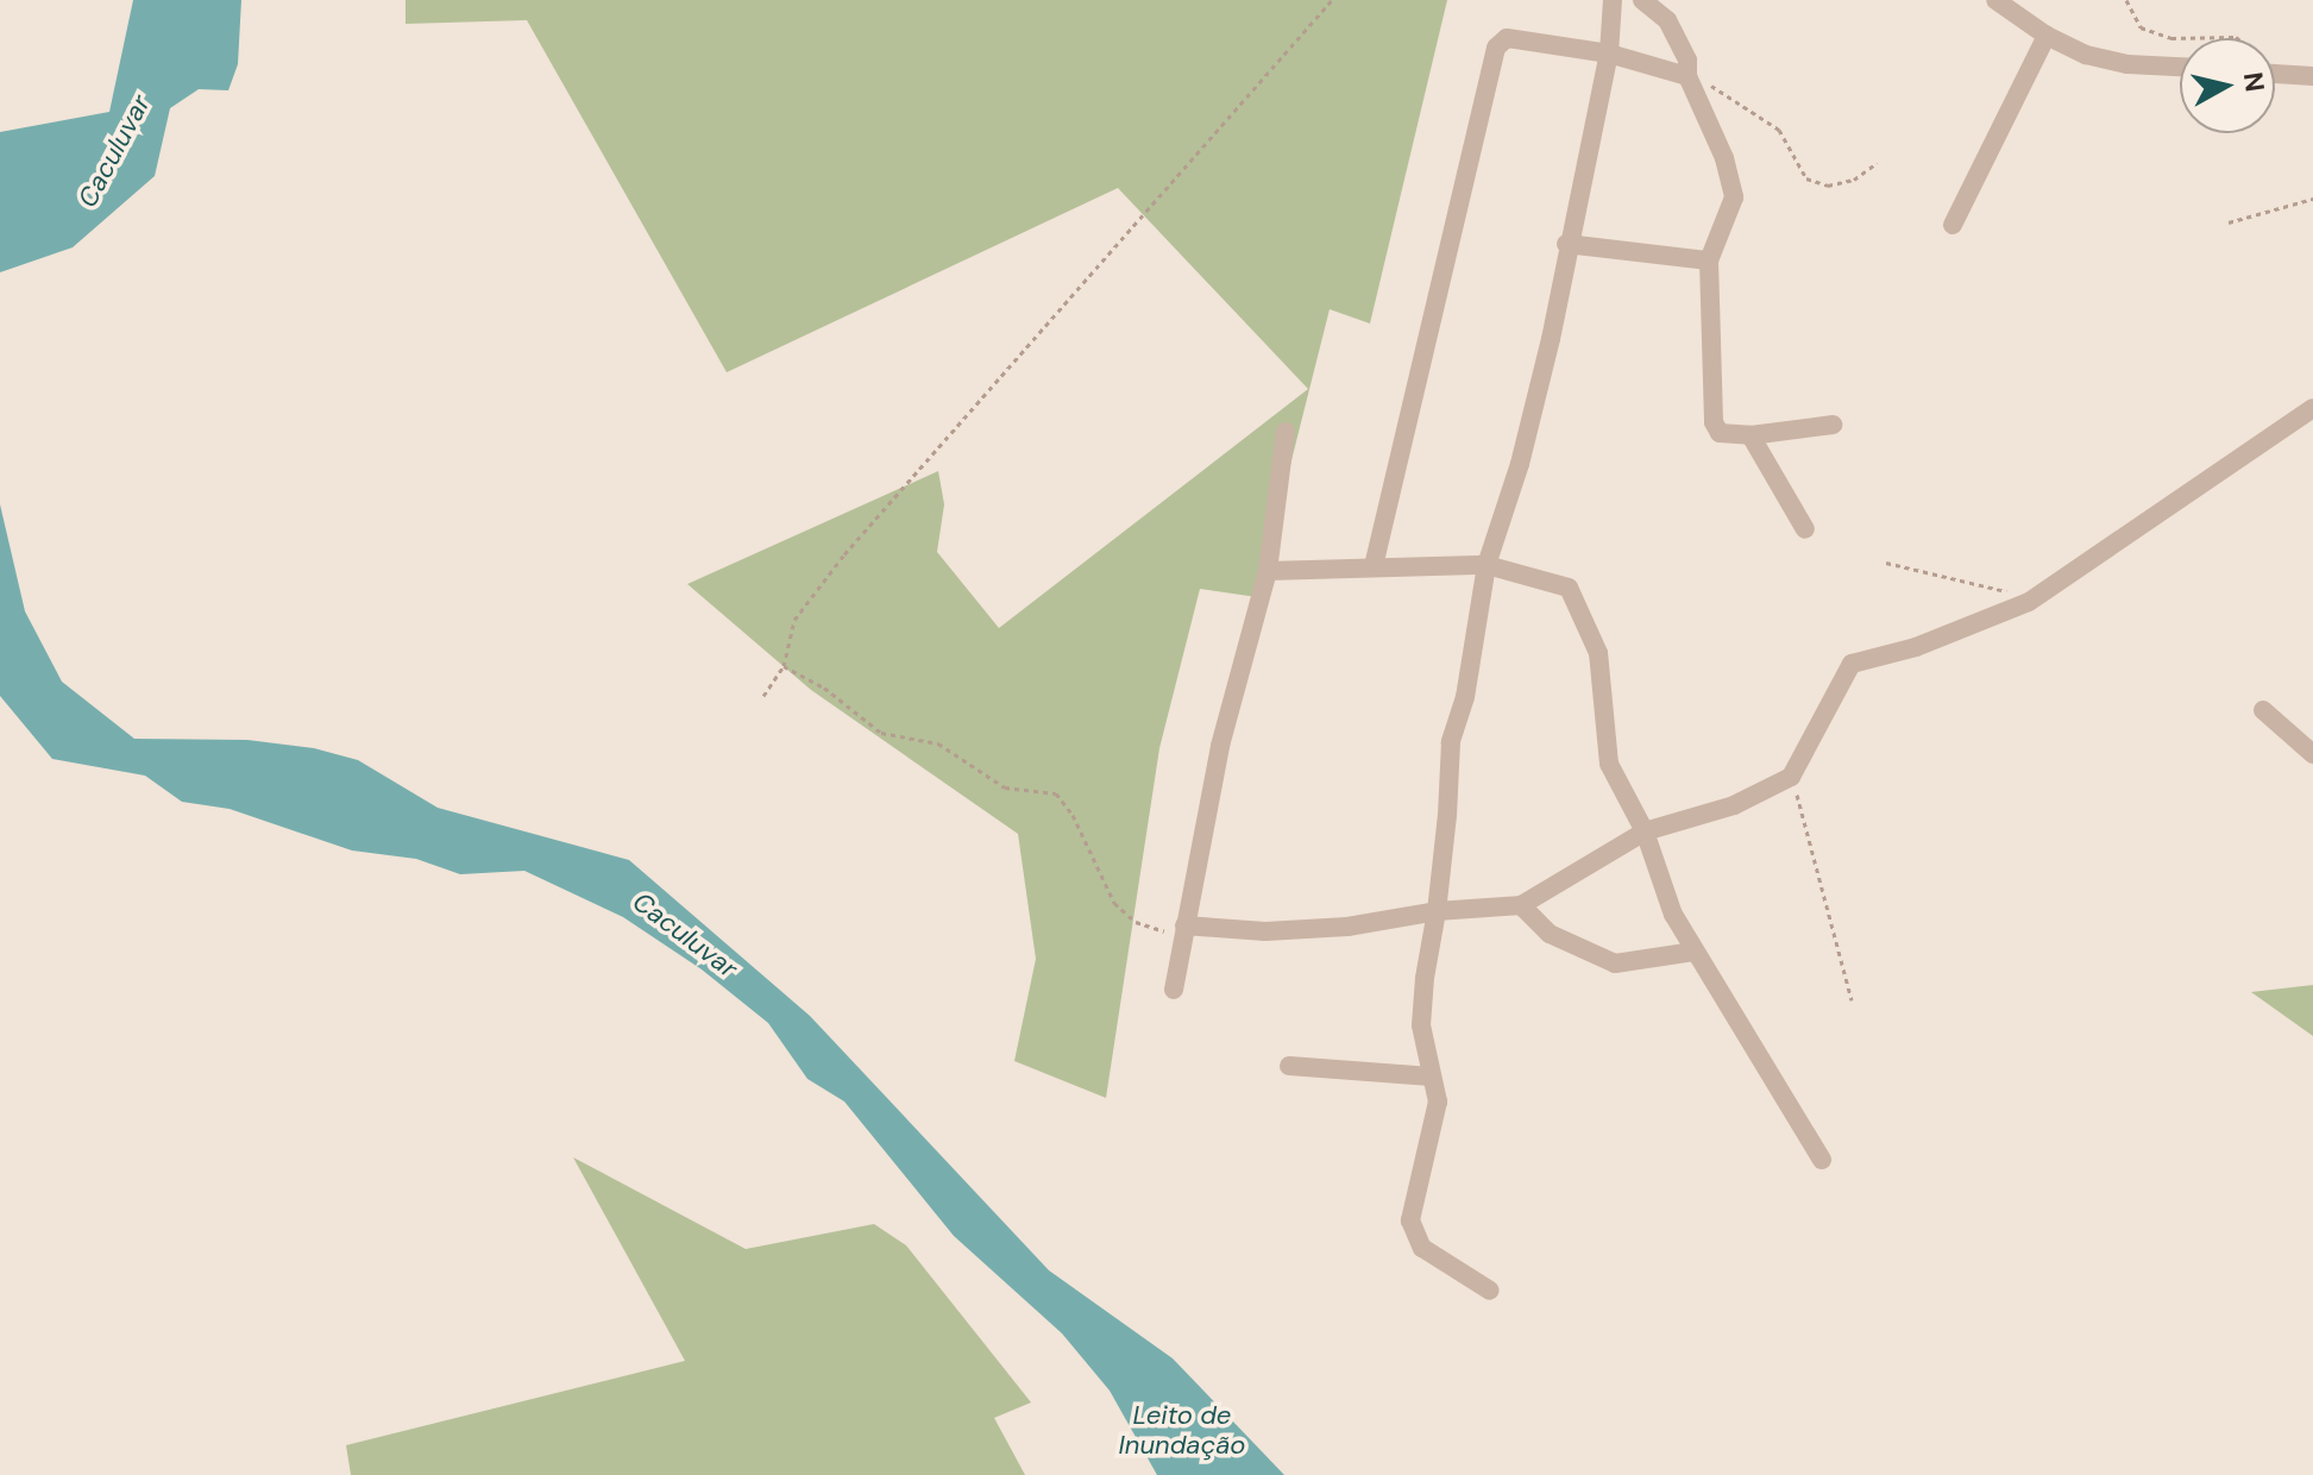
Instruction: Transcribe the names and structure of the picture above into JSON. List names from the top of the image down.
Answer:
{
  "water": ["Caculuvar", "Leito de Inundação"],
  "north": "right"
}
